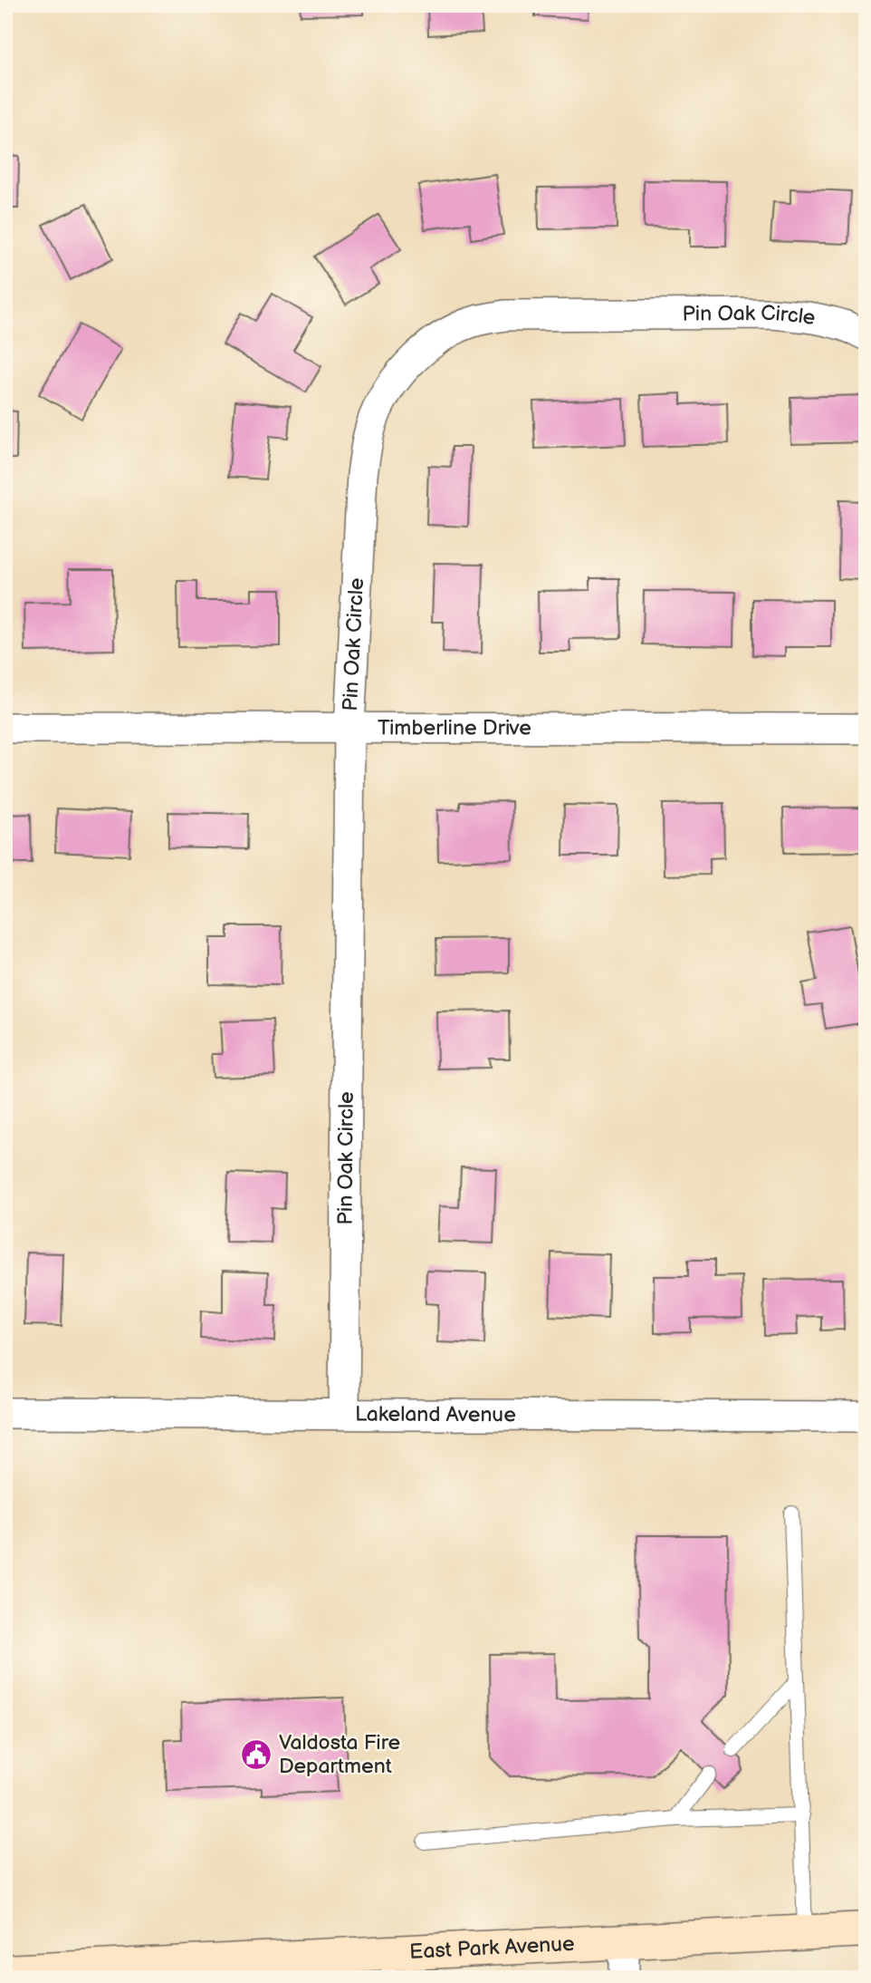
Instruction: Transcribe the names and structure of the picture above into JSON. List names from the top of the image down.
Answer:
{
  "streets": {
    "main road": ["East Park Avenue"],
    "street": ["Pin Oak Circle", "Timberline Drive", "Lakeland Avenue"]
  },
  "crossings": [
    ["Pin Oak Circle", "Timberline Drive"],
    ["Pin Oak Circle", "Lakeland Avenue"]
  ],
  "places": {
    "public building": ["Valdosta Fire Department"]
  }
}
